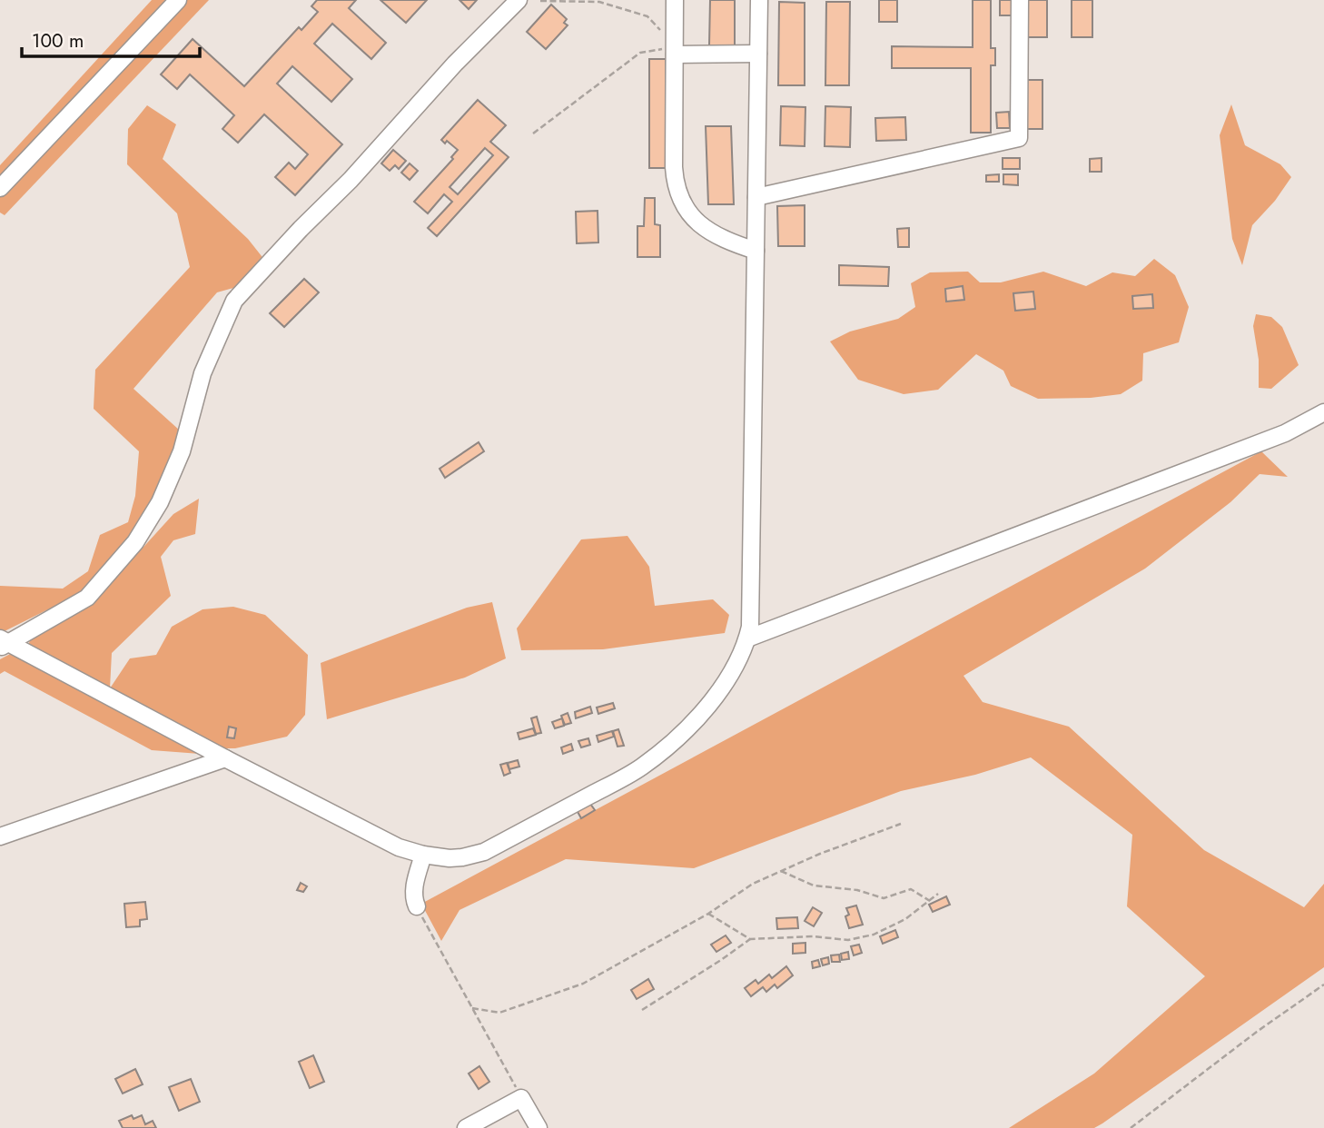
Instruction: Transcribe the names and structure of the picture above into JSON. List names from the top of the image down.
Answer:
{
  "scale_bar": "100 m"
}
